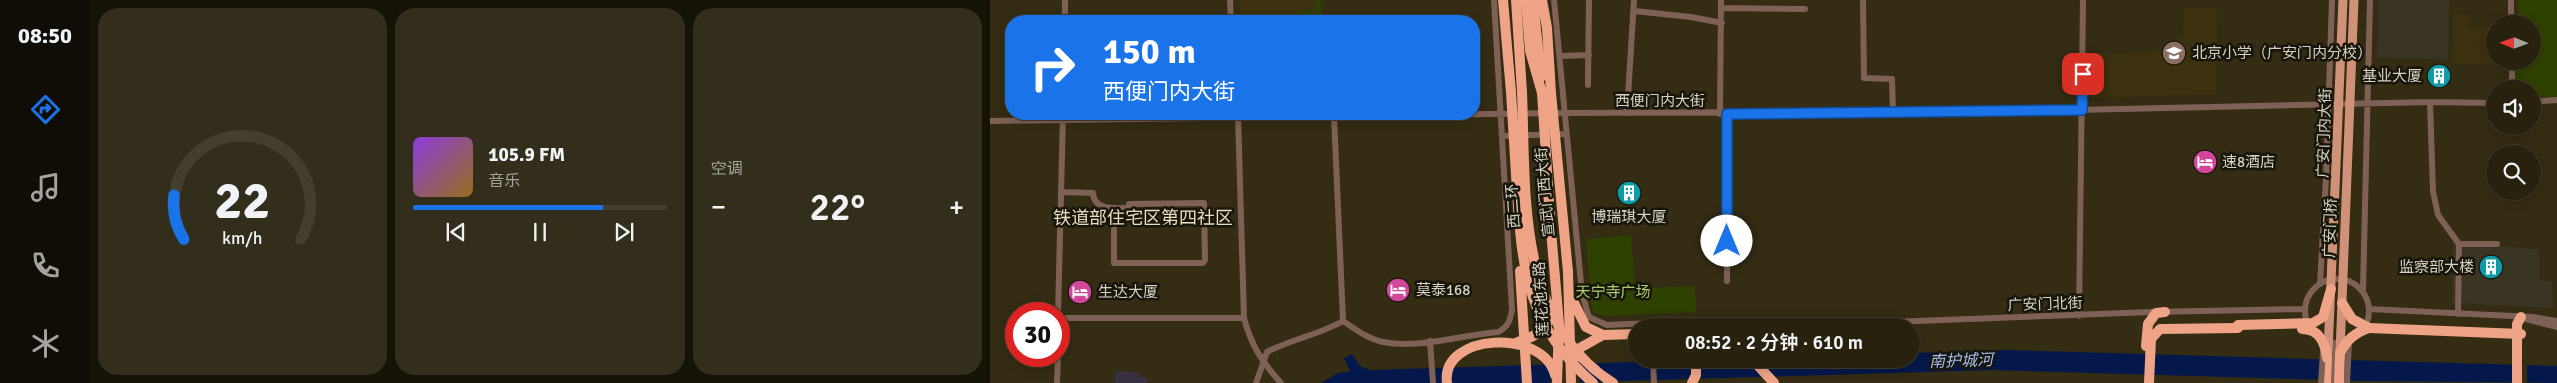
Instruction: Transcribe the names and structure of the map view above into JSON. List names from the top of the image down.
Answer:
{
  "streets": {
    "highway": [
      "宣武门西大街",
      "西二环",
      "广安门桥",
      "莲花池东路"
    ],
    "main road": ["广安门内大街"],
    "street": ["西便门内大街", "广安门北街"]
  },
  "crossings": [
    ["西便门内大街", "广安门内大街"],
    ["西便门内大街", "宣武门西大街"],
    ["西便门内大街", "莲花池东路"],
    ["广安门内大街", "广安门桥"]
  ],
  "districts": ["铁道部住宅区第四社区"],
  "water": ["南护城河"],
  "parks": ["天宁寺广场"],
  "places": {
    "school or university": ["北京小学（广安门内分校）"],
    "building": ["基业大厦", "博瑞琪大厦", "监察部大楼"],
    "hotel": ["速8酒店", "莫泰168", "生达大厦"]
  },
  "north": "left",
  "page": {
    "tabs": "08:50",
    "tile": "空调",
    "turn": ["150 m", "西便门内大街"],
    "song": ["105.9 FM", "音乐"],
    "heat": ["−", "22°", "+"],
    "limit": "30",
    "trip": "08:52 · 2 分钟 · 610 m",
    "gauge": ["22", "km/h"]
  }
}
